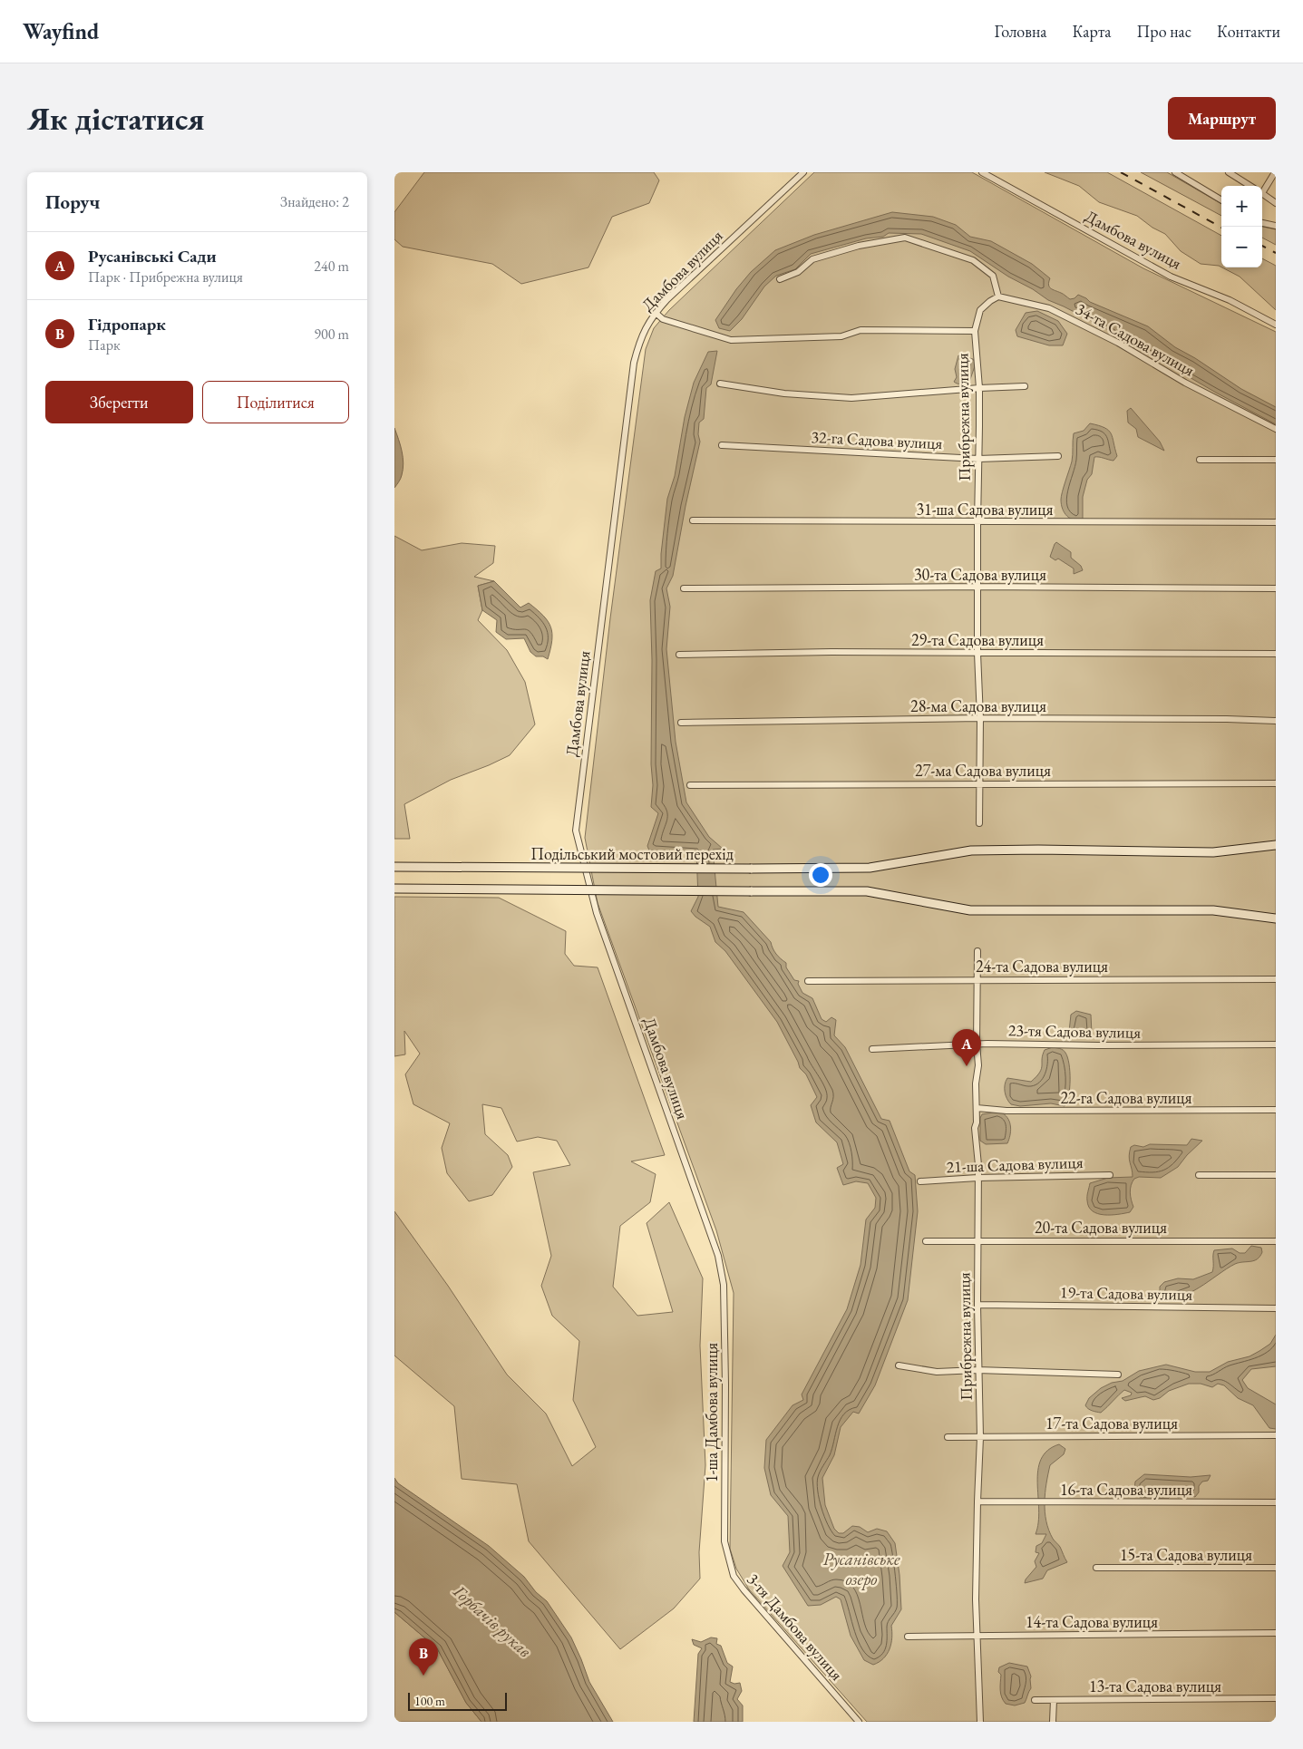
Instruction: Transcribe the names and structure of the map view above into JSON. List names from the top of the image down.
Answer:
{
  "streets": {
    "main road": ["Подільський мостовий перехід"],
    "street": [
      "Дамбова вулиця",
      "34-та Садова вулиця",
      "Прибрежна вулиця",
      "32-га Садова вулиця",
      "31-ша Садова вулиця",
      "30-та Садова вулиця",
      "29-та Садова вулиця",
      "28-ма Садова вулиця",
      "27-ма Садова вулиця",
      "24-та Садова вулиця",
      "23-тя Садова вулиця",
      "22-га Садова вулиця",
      "21-ша Садова вулиця",
      "20-та Садова вулиця",
      "19-та Садова вулиця",
      "1-ша Дамбова вулиця",
      "17-та Садова вулиця",
      "16-та Садова вулиця",
      "15-та Садова вулиця",
      "14-та Садова вулиця",
      "3-тя Дамбова вулиця",
      "13-та Садова вулиця"
    ]
  },
  "crossings": [
    ["Дамбова вулиця", "1-ша Дамбова вулиця"],
    ["34-та Садова вулиця", "Прибрежна вулиця"],
    ["Прибрежна вулиця", "32-га Садова вулиця"],
    ["Прибрежна вулиця", "31-ша Садова вулиця"],
    ["Прибрежна вулиця", "30-та Садова вулиця"],
    ["Прибрежна вулиця", "29-та Садова вулиця"],
    ["Прибрежна вулиця", "28-ма Садова вулиця"],
    ["Прибрежна вулиця", "27-ма Садова вулиця"],
    ["Прибрежна вулиця", "24-та Садова вулиця"],
    ["Прибрежна вулиця", "23-тя Садова вулиця"],
    ["Прибрежна вулиця", "22-га Садова вулиця"],
    ["Прибрежна вулиця", "21-ша Садова вулиця"],
    ["Прибрежна вулиця", "20-та Садова вулиця"],
    ["Прибрежна вулиця", "19-та Садова вулиця"],
    ["Прибрежна вулиця", "17-та Садова вулиця"],
    ["Прибрежна вулиця", "16-та Садова вулиця"],
    ["Прибрежна вулиця", "14-та Садова вулиця"],
    ["1-ша Дамбова вулиця", "3-тя Дамбова вулиця"]
  ],
  "water": ["Русанівське озеро", "Горбачів рукав"],
  "scale_bar": "100 m",
  "page": {
    "header": "Wayfind",
    "nav": [
      "Головна",
      "Карта",
      "Про нас",
      "Контакти"
    ],
    "buttons": [
      "Маршрут",
      ["Зберегти", "Поділитися"]
    ],
    "title": "Як дістатися",
    "heading": ["Поруч", "Знайдено: 2"],
    "map_buttons": ["+", "−"],
    "list": [
      {
        "mark": "A",
        "name": "Русанівські Сади",
        "note": "Парк · Прибрежна вулиця",
        "value": "240 m"
      },
      {
        "mark": "B",
        "name": "Гідропарк",
        "note": "Парк",
        "value": "900 m"
      }
    ],
    "pins": ["A", "B"],
    "scale": "100 m"
  }
}
